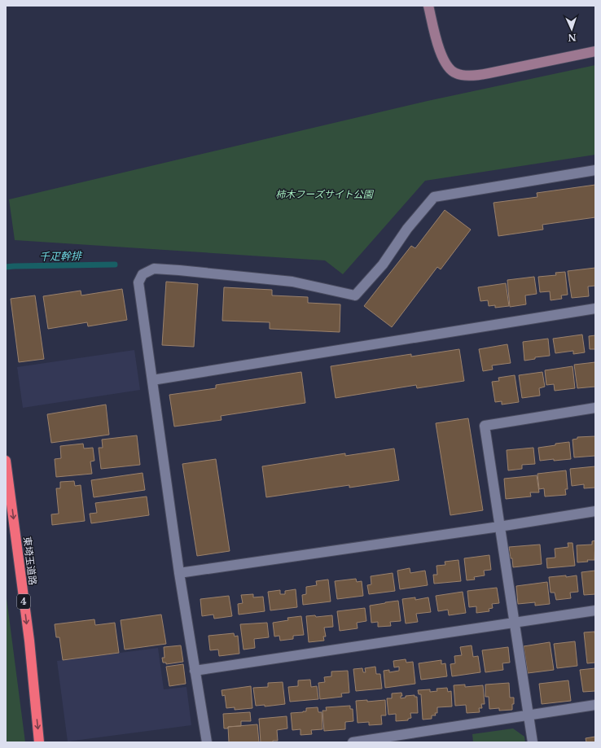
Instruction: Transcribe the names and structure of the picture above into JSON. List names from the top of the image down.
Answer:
{
  "streets": {
    "highway": ["東埼玉道路", "4"]
  },
  "one_way": ["東埼玉道路"],
  "water": ["千疋幹排"],
  "parks": ["柿木フーズサイト公園"],
  "north": "bottom"
}
